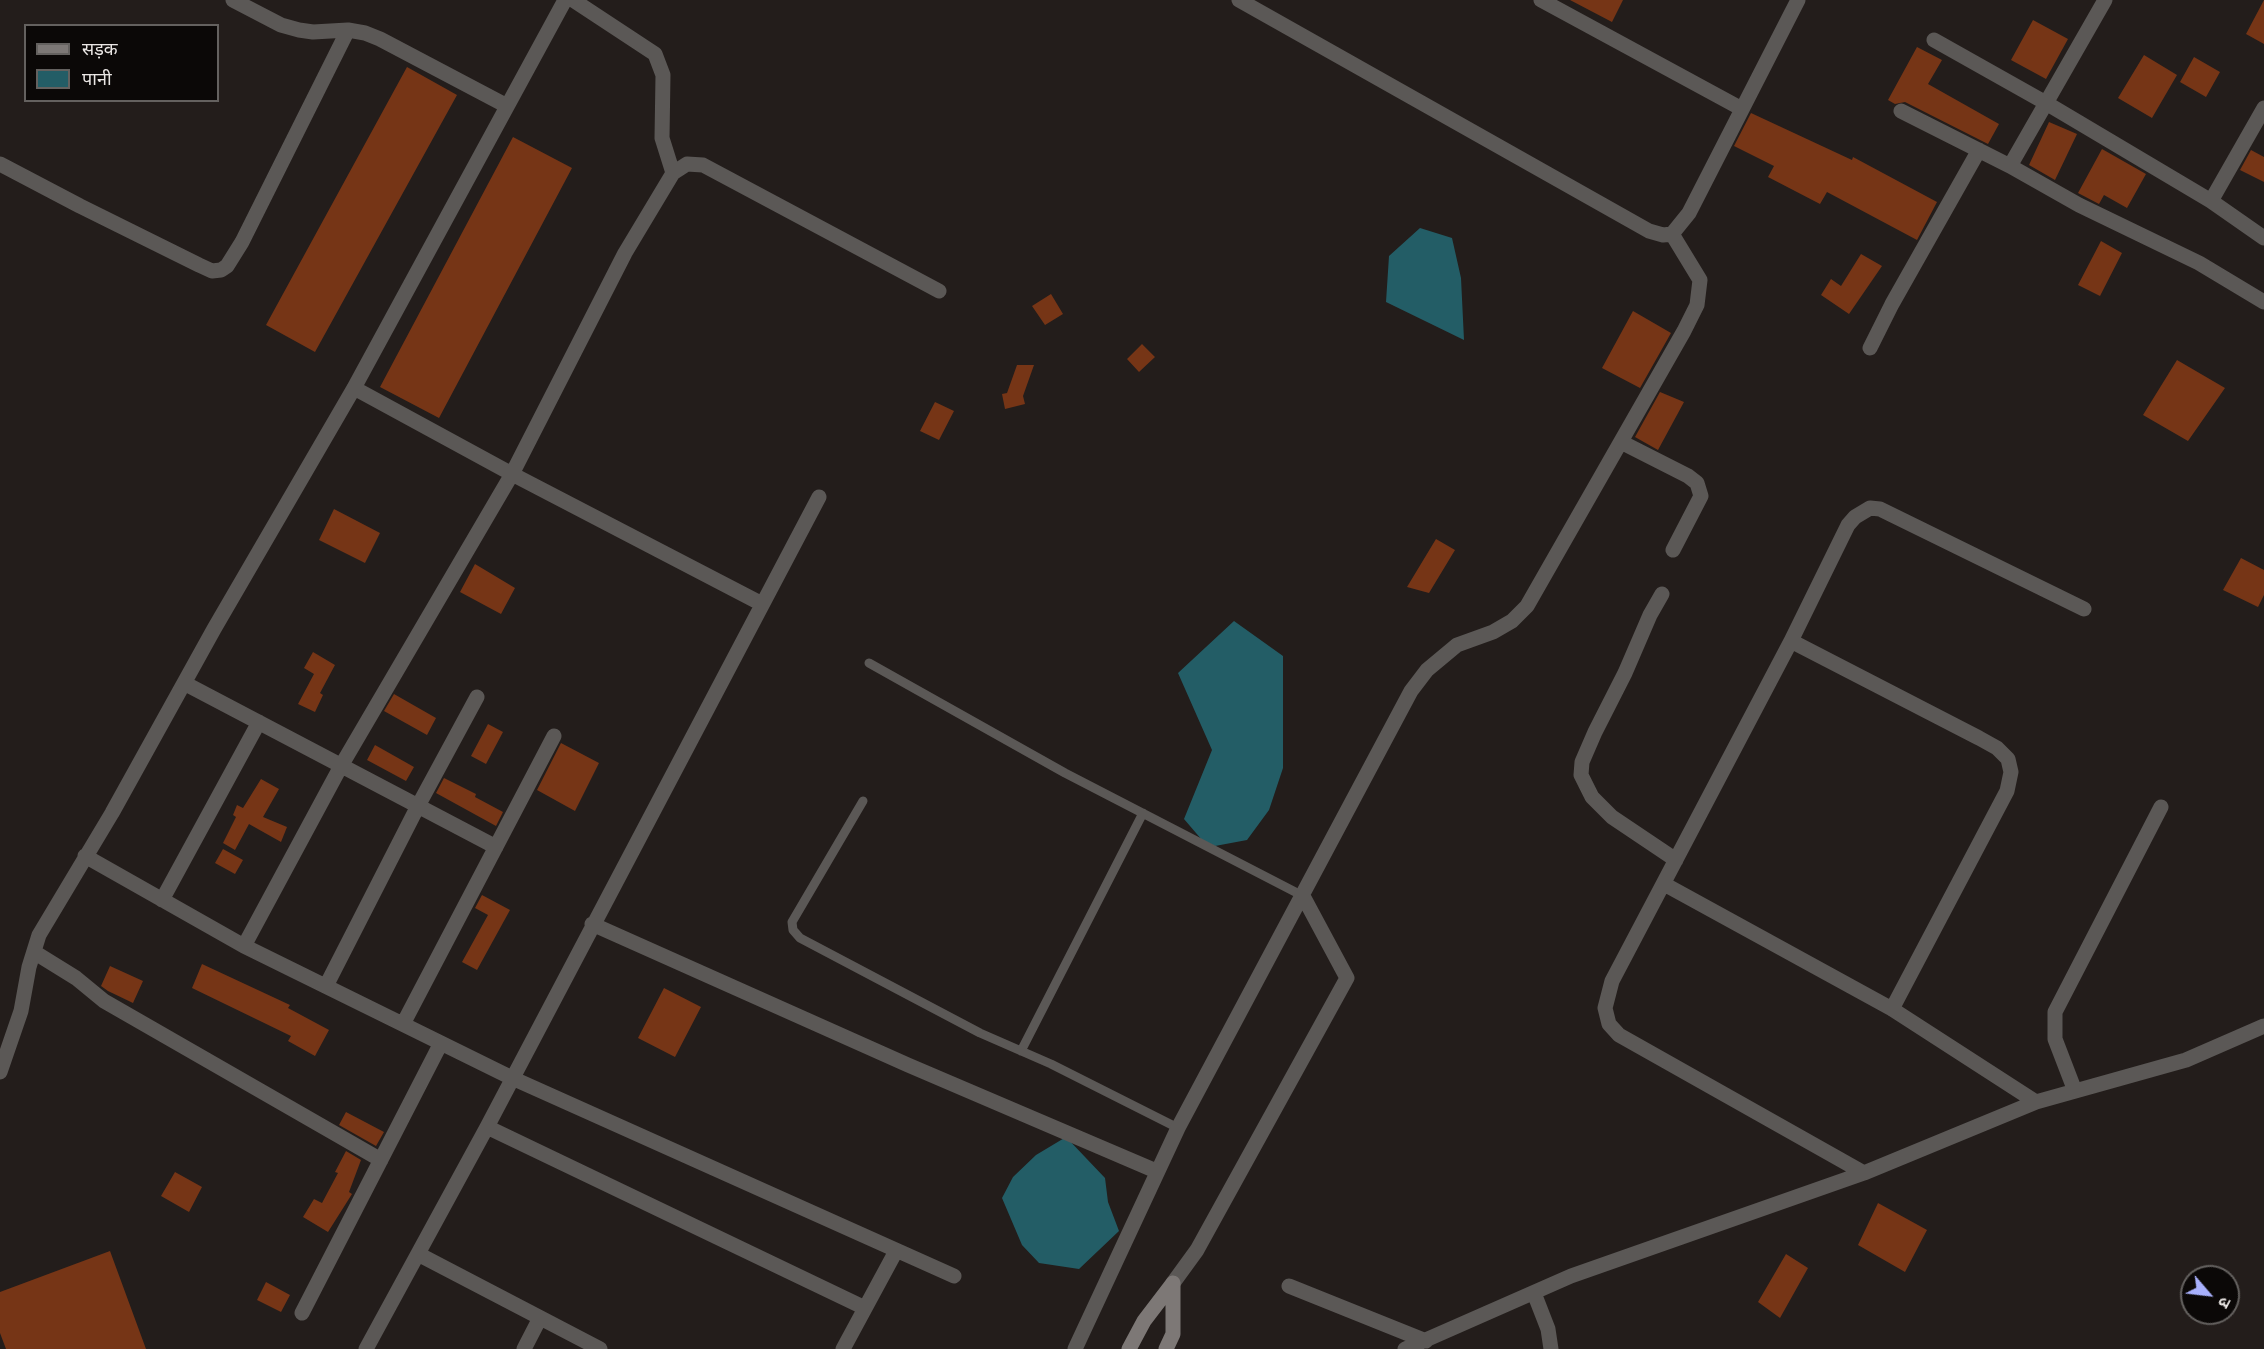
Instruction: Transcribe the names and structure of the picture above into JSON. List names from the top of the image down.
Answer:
{
  "legend": ["सड़क", "पानी"],
  "north": "bottom right"
}
